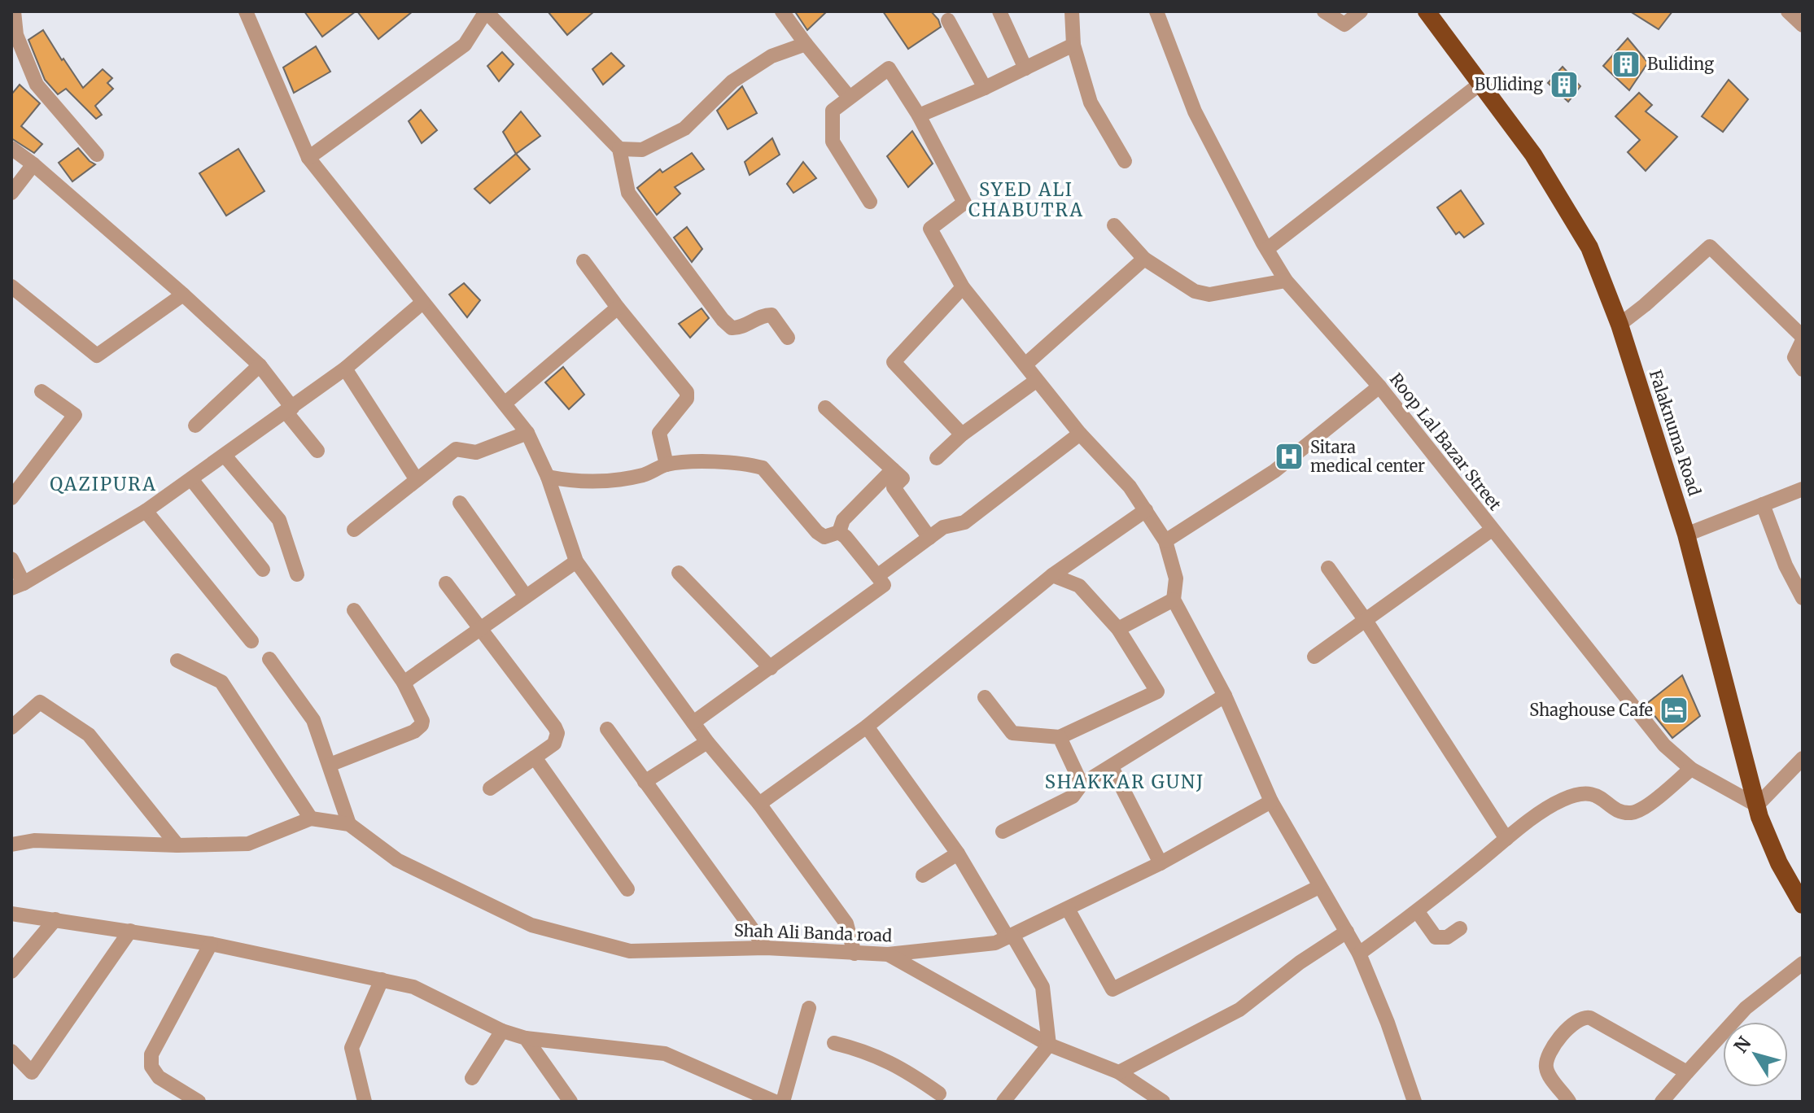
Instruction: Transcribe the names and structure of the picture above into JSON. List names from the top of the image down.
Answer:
{
  "streets": {
    "highway": ["Falaknuma Road"],
    "street": ["Roop Lal Bazar Street", "Shah Ali Banda road"]
  },
  "crossings": [
    ["Falaknuma Road", "Roop Lal Bazar Street"]
  ],
  "districts": ["SYED ALI CHABUTRA", "QAZIPURA", "SHAKKAR GUNJ"],
  "places": {
    "building": ["Buliding", "BUliding"],
    "hospital": ["Sitara medical center"],
    "hotel": ["Shaghouse Cafe"]
  },
  "north": "top left"
}
